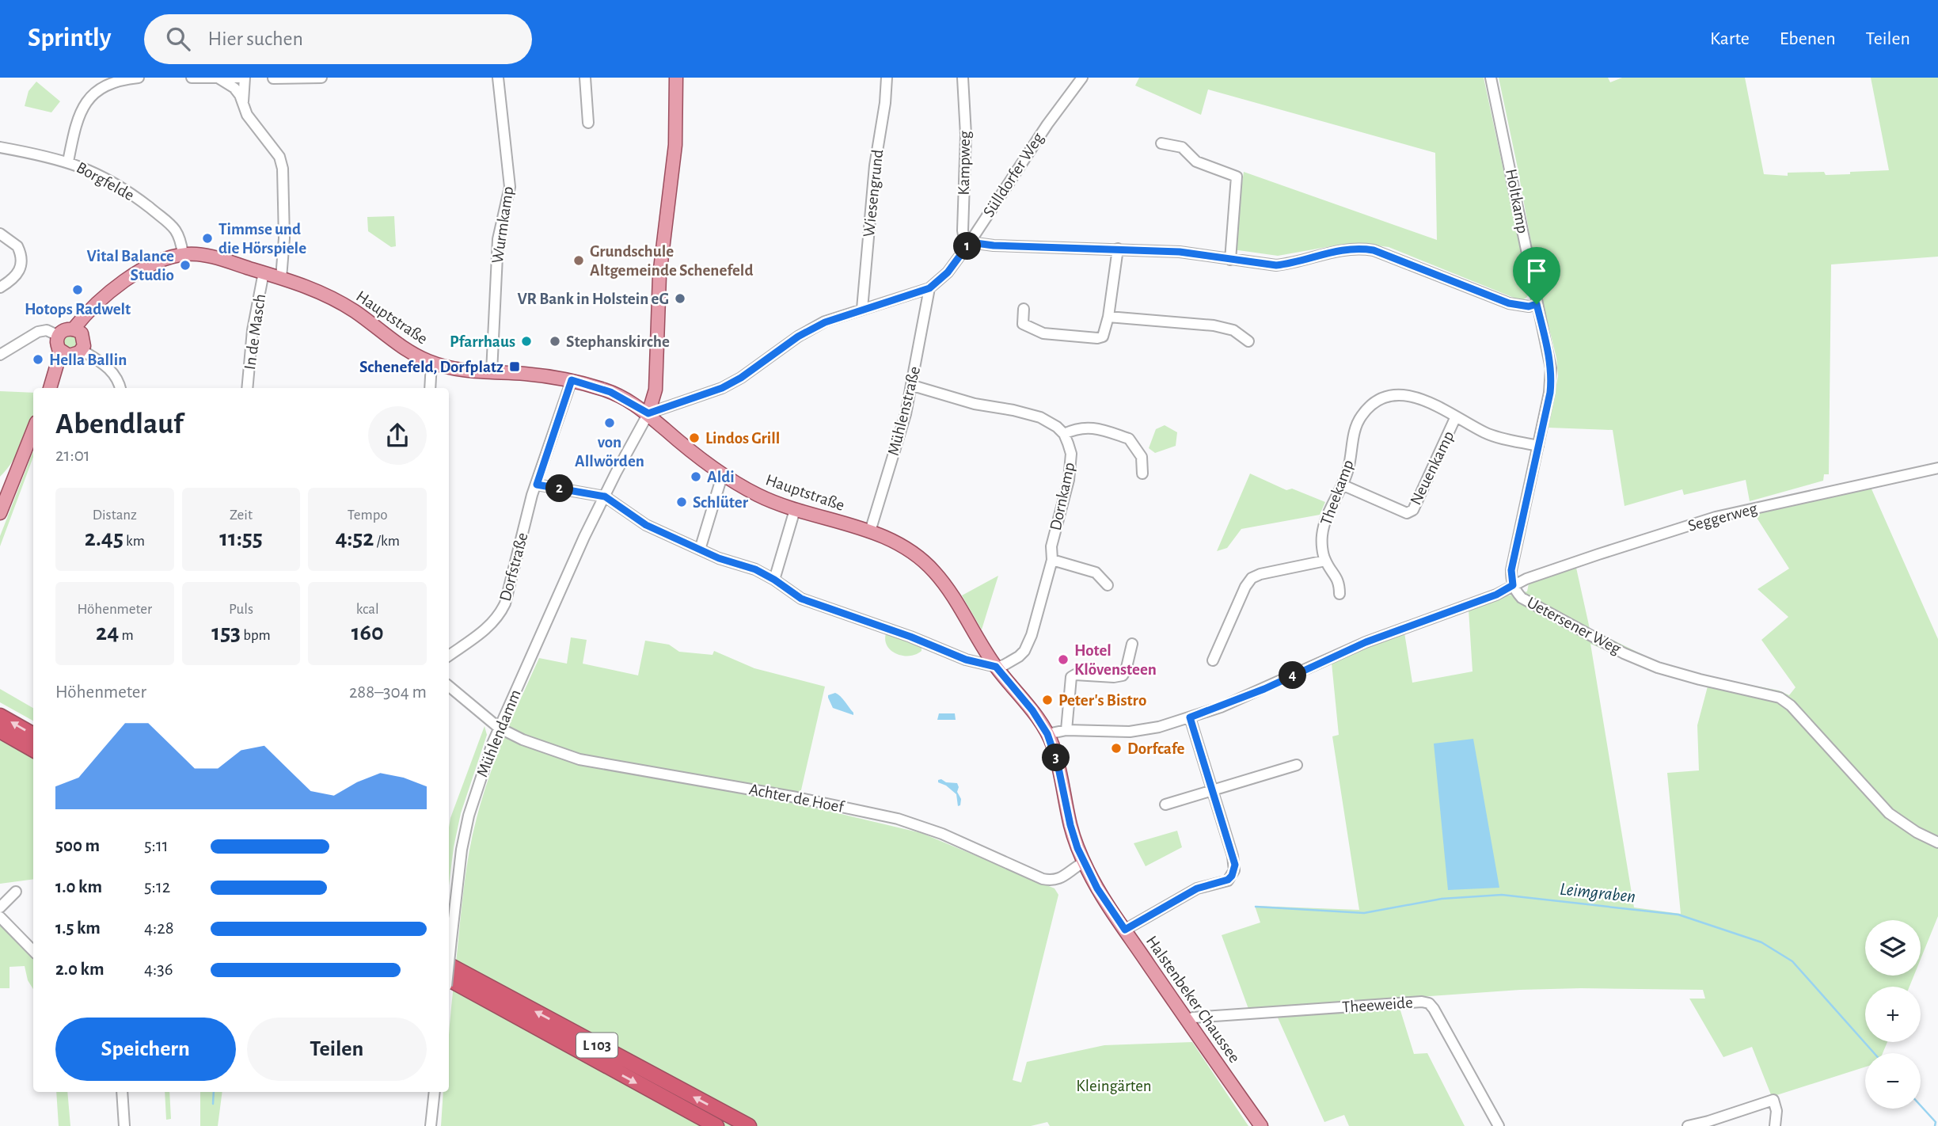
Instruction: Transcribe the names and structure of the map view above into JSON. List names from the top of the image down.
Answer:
{
  "streets": {
    "highway": ["L 103"],
    "main road": ["Hauptstraße", "Halstenbeker Chaussee"],
    "street": [
      "Kampweg",
      "Sülldorfer Weg",
      "Borgfelde",
      "Wiesengrund",
      "Holtkamp",
      "Wurmkamp",
      "In de Masch",
      "Mühlenstraße",
      "Neuenkamp",
      "Theekamp",
      "Dornkamp",
      "Seggerweg",
      "Dorfstraße",
      "Uetersener Weg",
      "Mühlendamm",
      "Achter de Hoef",
      "Theeweide"
    ]
  },
  "crossings": [
    ["Kampweg", "Sülldorfer Weg"],
    ["Sülldorfer Weg", "Wiesengrund"],
    ["Sülldorfer Weg", "Hauptstraße"],
    ["Sülldorfer Weg", "Mühlenstraße"],
    ["Sülldorfer Weg", "Mühlendamm"],
    ["Borgfelde", "Hauptstraße"],
    ["Holtkamp", "Theekamp"],
    ["Holtkamp", "Seggerweg"],
    ["Holtkamp", "Uetersener Weg"],
    ["Wurmkamp", "Hauptstraße"],
    ["Hauptstraße", "In de Masch"],
    ["Hauptstraße", "Mühlenstraße"],
    ["Hauptstraße", "Dornkamp"],
    ["Hauptstraße", "Dorfstraße"],
    ["Hauptstraße", "Uetersener Weg"],
    ["Hauptstraße", "Mühlendamm"],
    ["Hauptstraße", "Halstenbeker Chaussee"],
    ["Neuenkamp", "Theekamp"],
    ["Seggerweg", "Uetersener Weg"],
    ["Uetersener Weg", "Halstenbeker Chaussee"],
    ["Mühlendamm", "Achter de Hoef"],
    ["Achter de Hoef", "Halstenbeker Chaussee"],
    ["Halstenbeker Chaussee", "Theeweide"]
  ],
  "water": ["Leimgraben"],
  "parks": ["Kleingärten"],
  "places": {
    "other": [
      "Timmse und die Hörspiele",
      "Grundschule Altgemeinde Schenefeld",
      "Vital Balance Studio",
      "Hotops Radwelt",
      "VR Bank in Holstein eG",
      "Pfarrhaus",
      "Stephanskirche",
      "Hella Ballin",
      "von Allwörden",
      "Lindos Grill",
      "Aldi",
      "Schlüter",
      "Hotel Klövensteen",
      "Peter's Bistro",
      "Dorfcafe"
    ],
    "transit": ["Schenefeld, Dorfplatz"]
  },
  "page": {
    "header": "Sprintly",
    "search": "Hier suchen",
    "nav": ["Karte", "Ebenen", "Teilen"],
    "pins": [
      "1",
      "2",
      "4",
      "3"
    ],
    "heading": ["Abendlauf", "21:01"],
    "stats": [
      ["Distanz", "2.45 km"],
      ["Zeit", "11:55"],
      ["Tempo", "4:52 /km"],
      ["Höhenmeter", "24 m"],
      ["Puls", "153 bpm"],
      ["kcal", "160"]
    ],
    "chart": ["Höhenmeter", "288–304 m"],
    "list": [
      {
        "name": "500 m",
        "note": "5:11"
      },
      {
        "name": "1.0 km",
        "note": "5:12"
      },
      {
        "name": "1.5 km",
        "note": "4:28"
      },
      {
        "name": "2.0 km",
        "note": "4:36"
      }
    ],
    "map_buttons": ["+", "−"],
    "buttons": ["Speichern", "Teilen"]
  }
}
